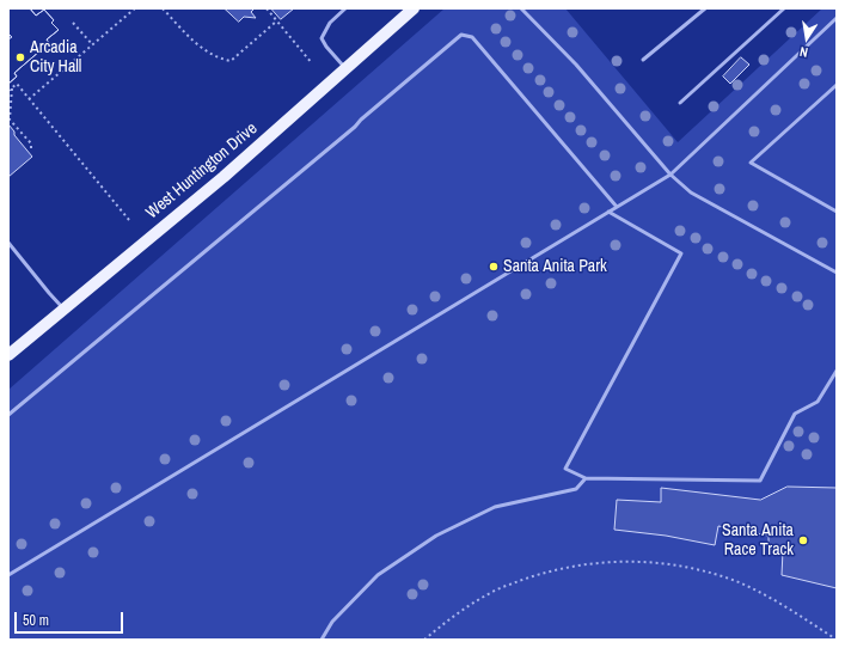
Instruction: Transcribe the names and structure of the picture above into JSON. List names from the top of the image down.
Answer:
{
  "streets": {
    "main road": ["West Huntington Drive"]
  },
  "places": ["Arcadia City Hall", "Santa Anita Park", "Santa Anita Race Track"],
  "scale_bar": "50 m",
  "north": "bottom"
}
